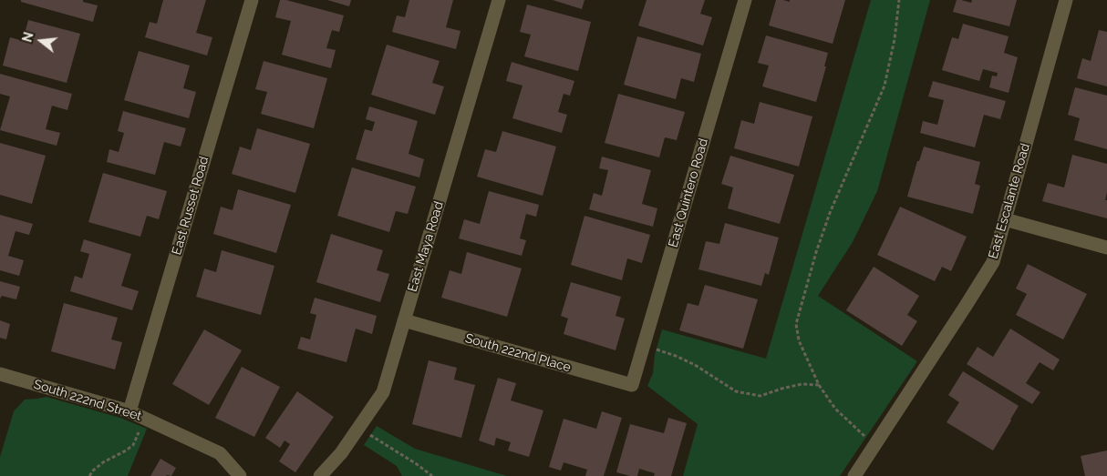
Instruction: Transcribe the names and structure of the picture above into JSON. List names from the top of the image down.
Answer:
{
  "streets": {
    "street": [
      "East Quintero Road",
      "East Escalante Road",
      "East Russet Road",
      "East Maya Road",
      "South 222nd Place",
      "South 222nd Street"
    ]
  },
  "crossings": [
    ["East Quintero Road", "South 222nd Place"],
    ["East Russet Road", "South 222nd Street"],
    ["East Maya Road", "South 222nd Place"]
  ],
  "north": "left"
}
